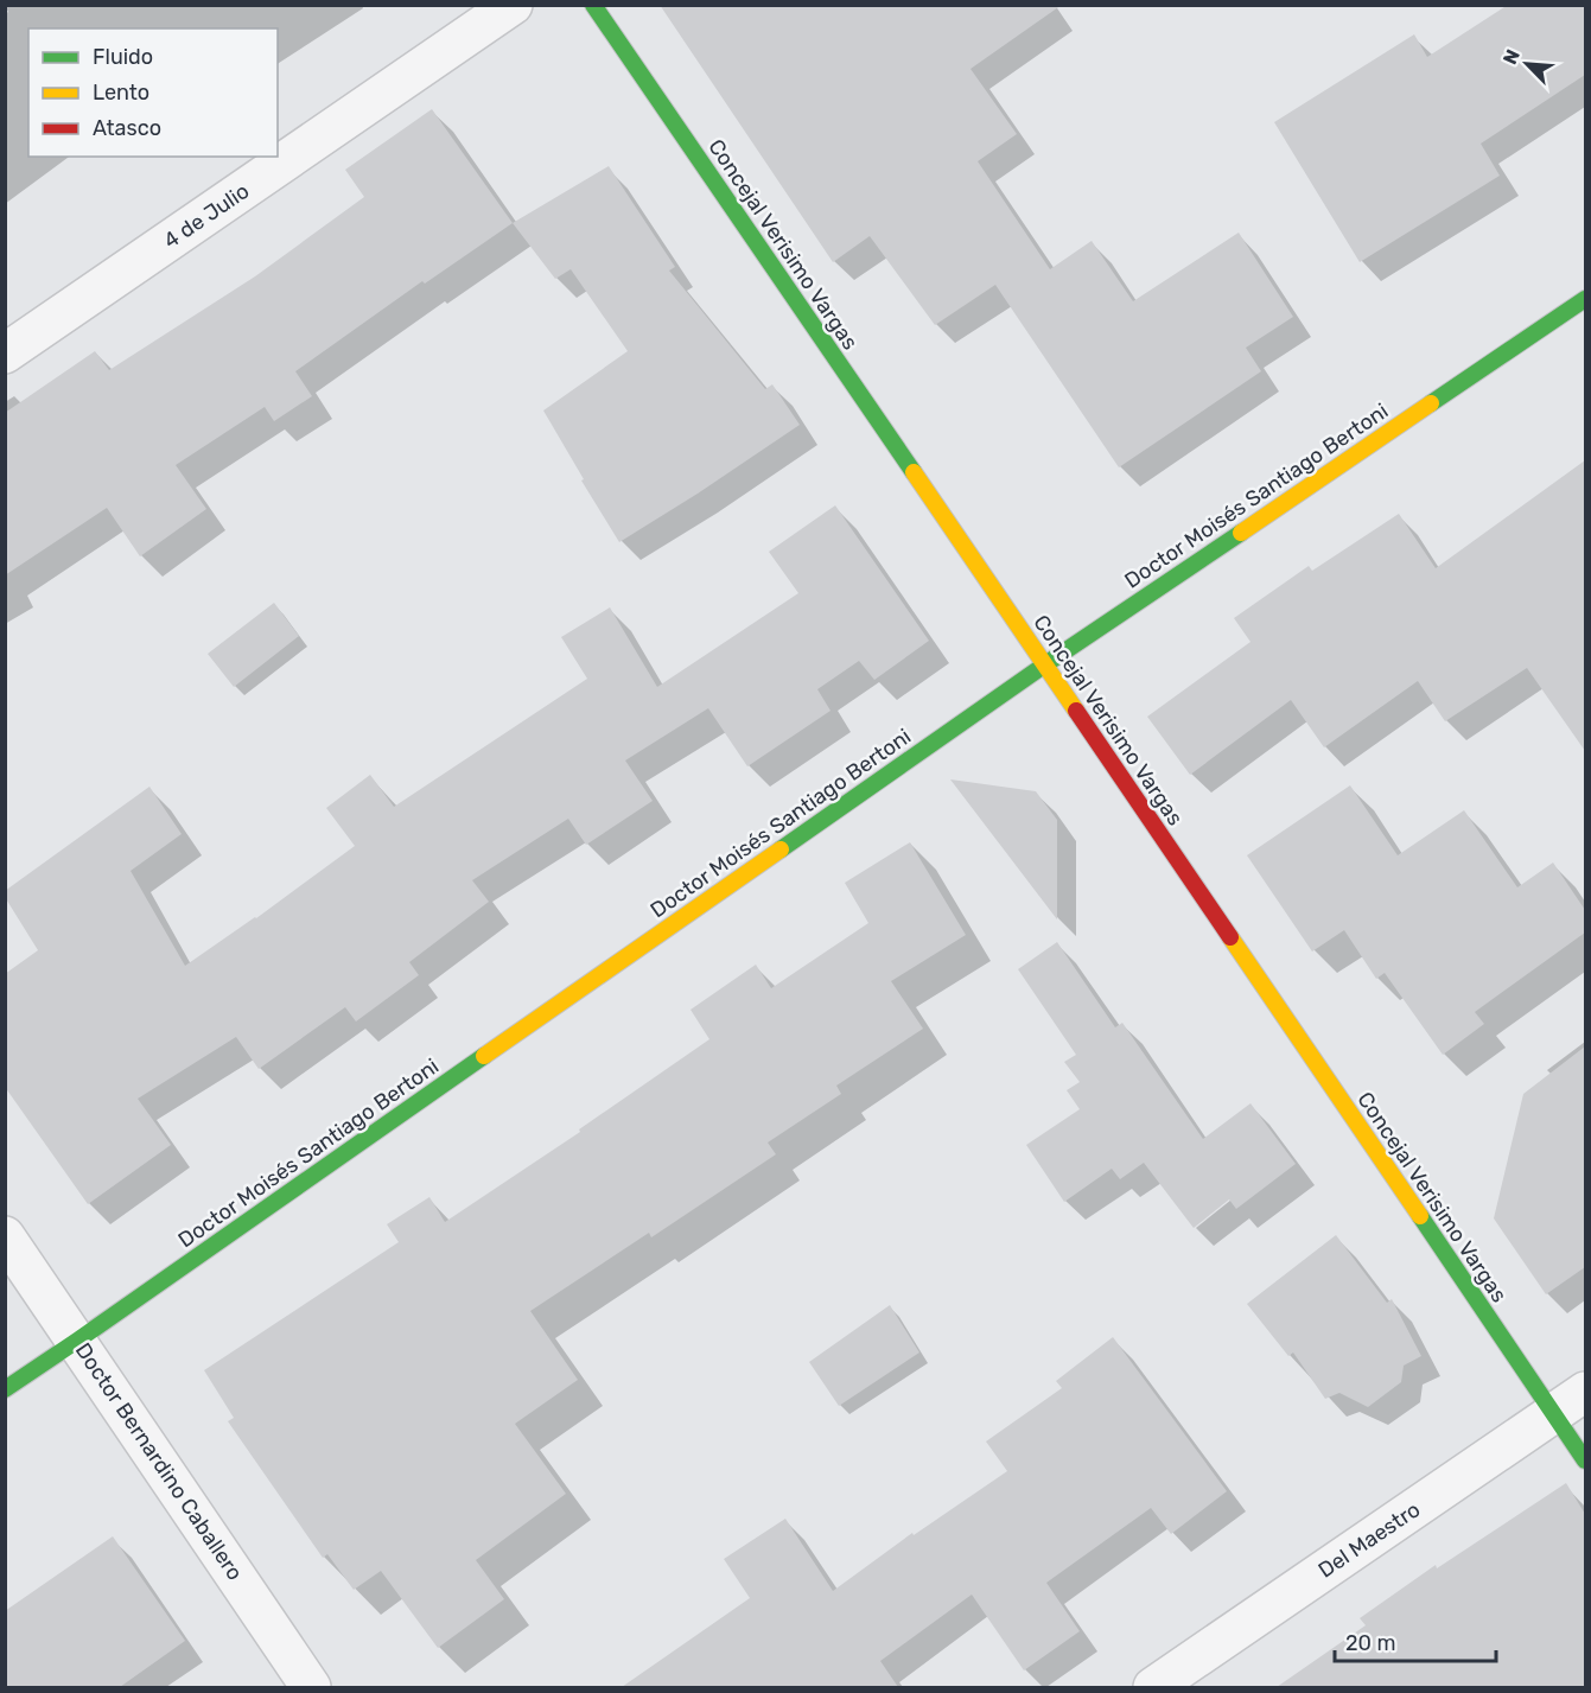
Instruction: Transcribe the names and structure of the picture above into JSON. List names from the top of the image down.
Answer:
{
  "streets": {
    "street": [
      "4 de Julio",
      "Concejal Verisimo Vargas",
      "Doctor Moisés Santiago Bertoni",
      "Doctor Bernardino Caballero",
      "Del Maestro"
    ]
  },
  "crossings": [
    ["Concejal Verisimo Vargas", "Doctor Moisés Santiago Bertoni"],
    ["Concejal Verisimo Vargas", "Del Maestro"],
    ["Doctor Moisés Santiago Bertoni", "Doctor Bernardino Caballero"]
  ],
  "legend": ["Fluido", "Lento", "Atasco"],
  "scale_bar": "20 m",
  "north": "top left"
}
